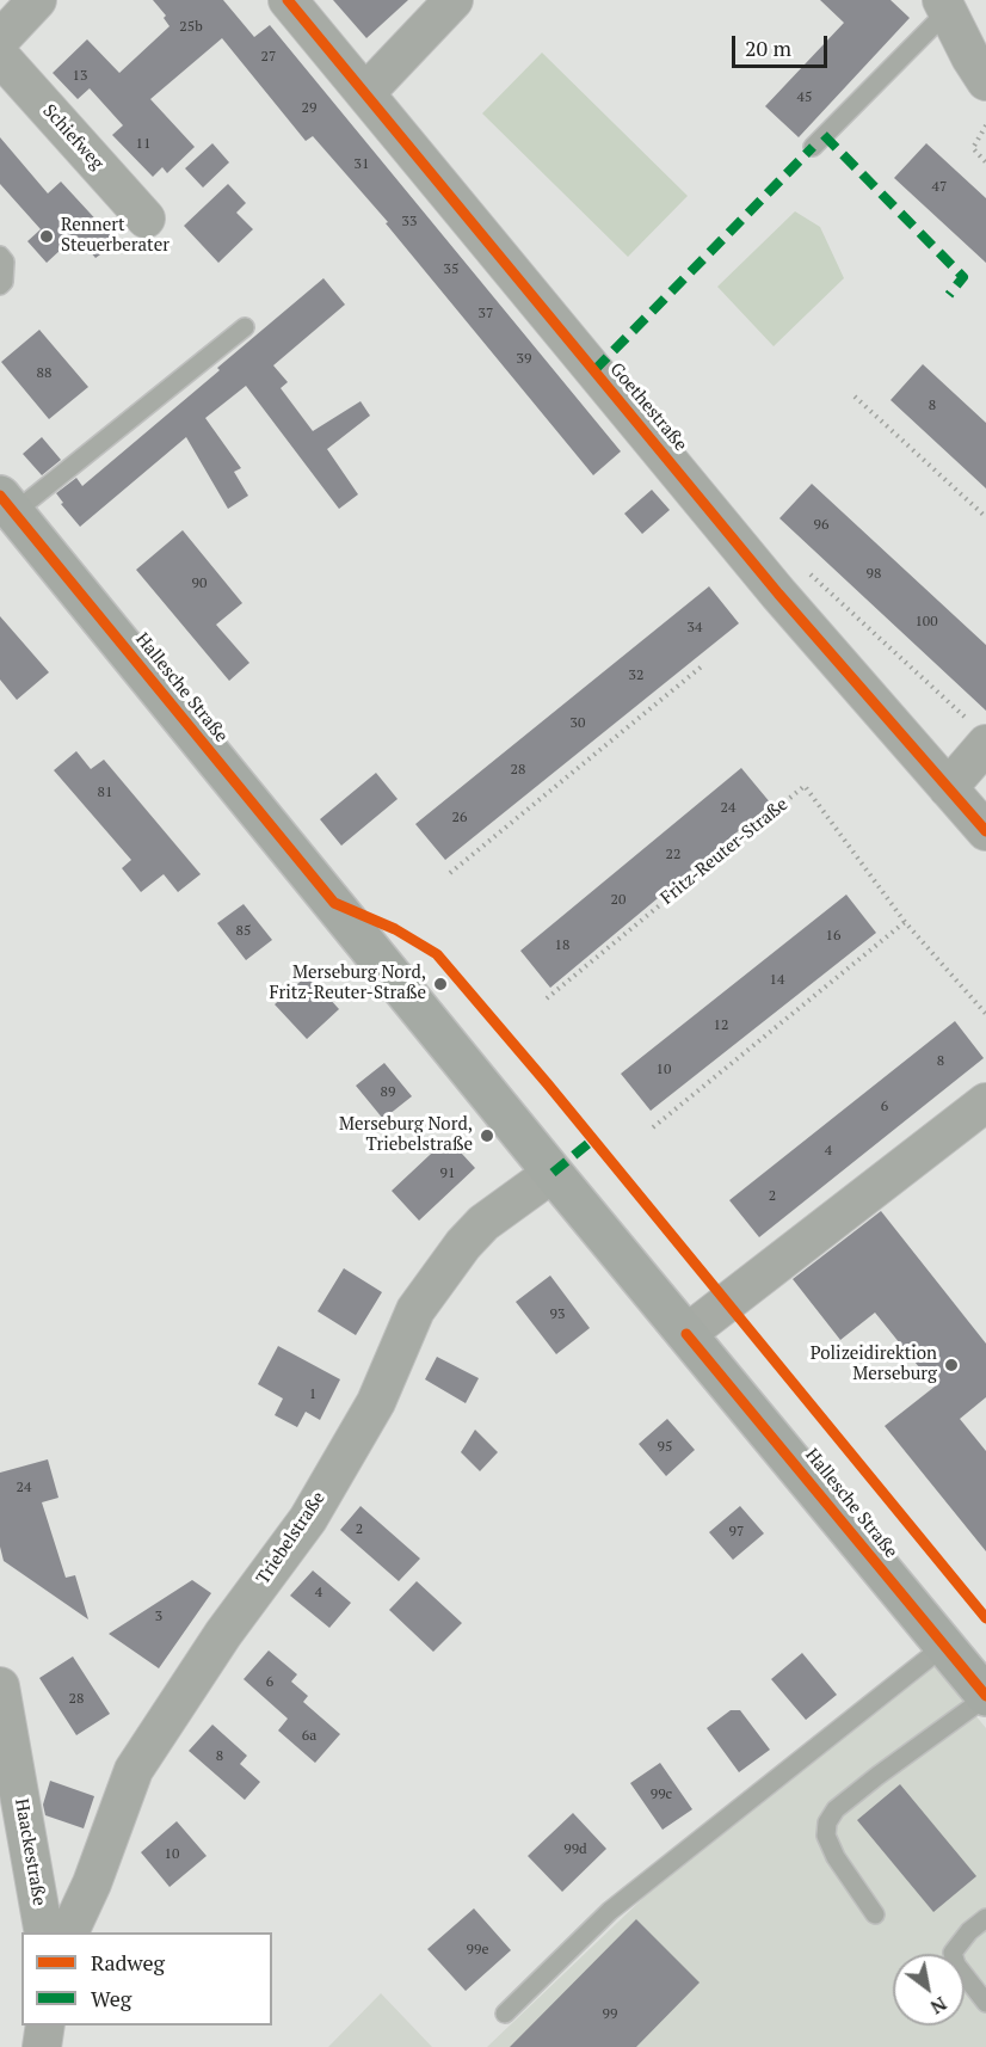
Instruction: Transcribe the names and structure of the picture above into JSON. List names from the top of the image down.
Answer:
{
  "streets": {
    "main road": ["Hallesche Straße"],
    "street": [
      "Schiefweg",
      "Goethestraße",
      "Triebelstraße",
      "Haackestraße"
    ],
    "path": ["Fritz-Reuter-Straße"]
  },
  "crossings": [
    ["Hallesche Straße", "Triebelstraße"]
  ],
  "places": [
    "Rennert Steuerberater",
    "Merseburg Nord, Fritz-Reuter-Straße",
    "Merseburg Nord, Triebelstraße",
    "Polizeidirektion Merseburg"
  ],
  "house_numbers": [
    "25b",
    "27",
    "13",
    "45",
    "29",
    "11",
    "31",
    "47",
    "33",
    "35",
    "37",
    "39",
    "88",
    "8",
    "96",
    "98",
    "90",
    "100",
    "34",
    "32",
    "30",
    "28",
    "81",
    "24",
    "26",
    "22",
    "20",
    "85",
    "16",
    "18",
    "14",
    "12",
    "8",
    "10",
    "89",
    "6",
    "4",
    "91",
    "2",
    "93",
    "1",
    "95",
    "24",
    "2",
    "97",
    "4",
    "3",
    "6",
    "28",
    "6a",
    "8",
    "99c",
    "99d",
    "10",
    "99e",
    "99"
  ],
  "legend": ["Radweg", "Weg"],
  "scale_bar": "20 m",
  "north": "bottom right"
}
